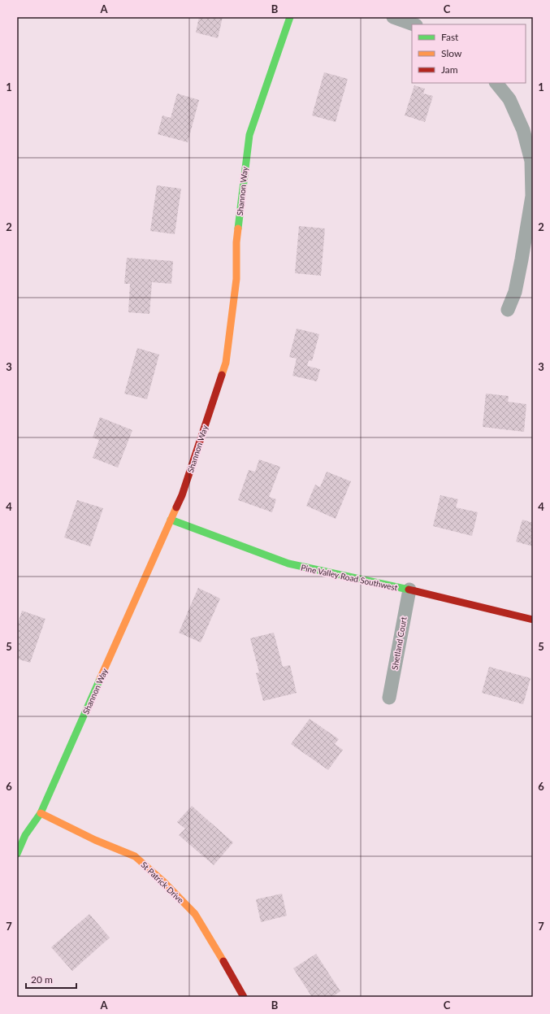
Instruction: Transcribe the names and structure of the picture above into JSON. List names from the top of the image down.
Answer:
{
  "streets": {
    "street": [
      "Shannon Way",
      "Pine Valley Road Southwest",
      "Shetland Court",
      "St Patrick Drive"
    ]
  },
  "crossings": [
    ["Shannon Way", "Pine Valley Road Southwest"],
    ["Shannon Way", "St Patrick Drive"],
    ["Pine Valley Road Southwest", "Shetland Court"]
  ],
  "legend": ["Fast", "Slow", "Jam"],
  "scale_bar": "20 m",
  "grid": {
    "columns": ["A", "B", "C"],
    "rows": [
      "1",
      "2",
      "3",
      "4",
      "5",
      "6",
      "7"
    ]
  }
}
